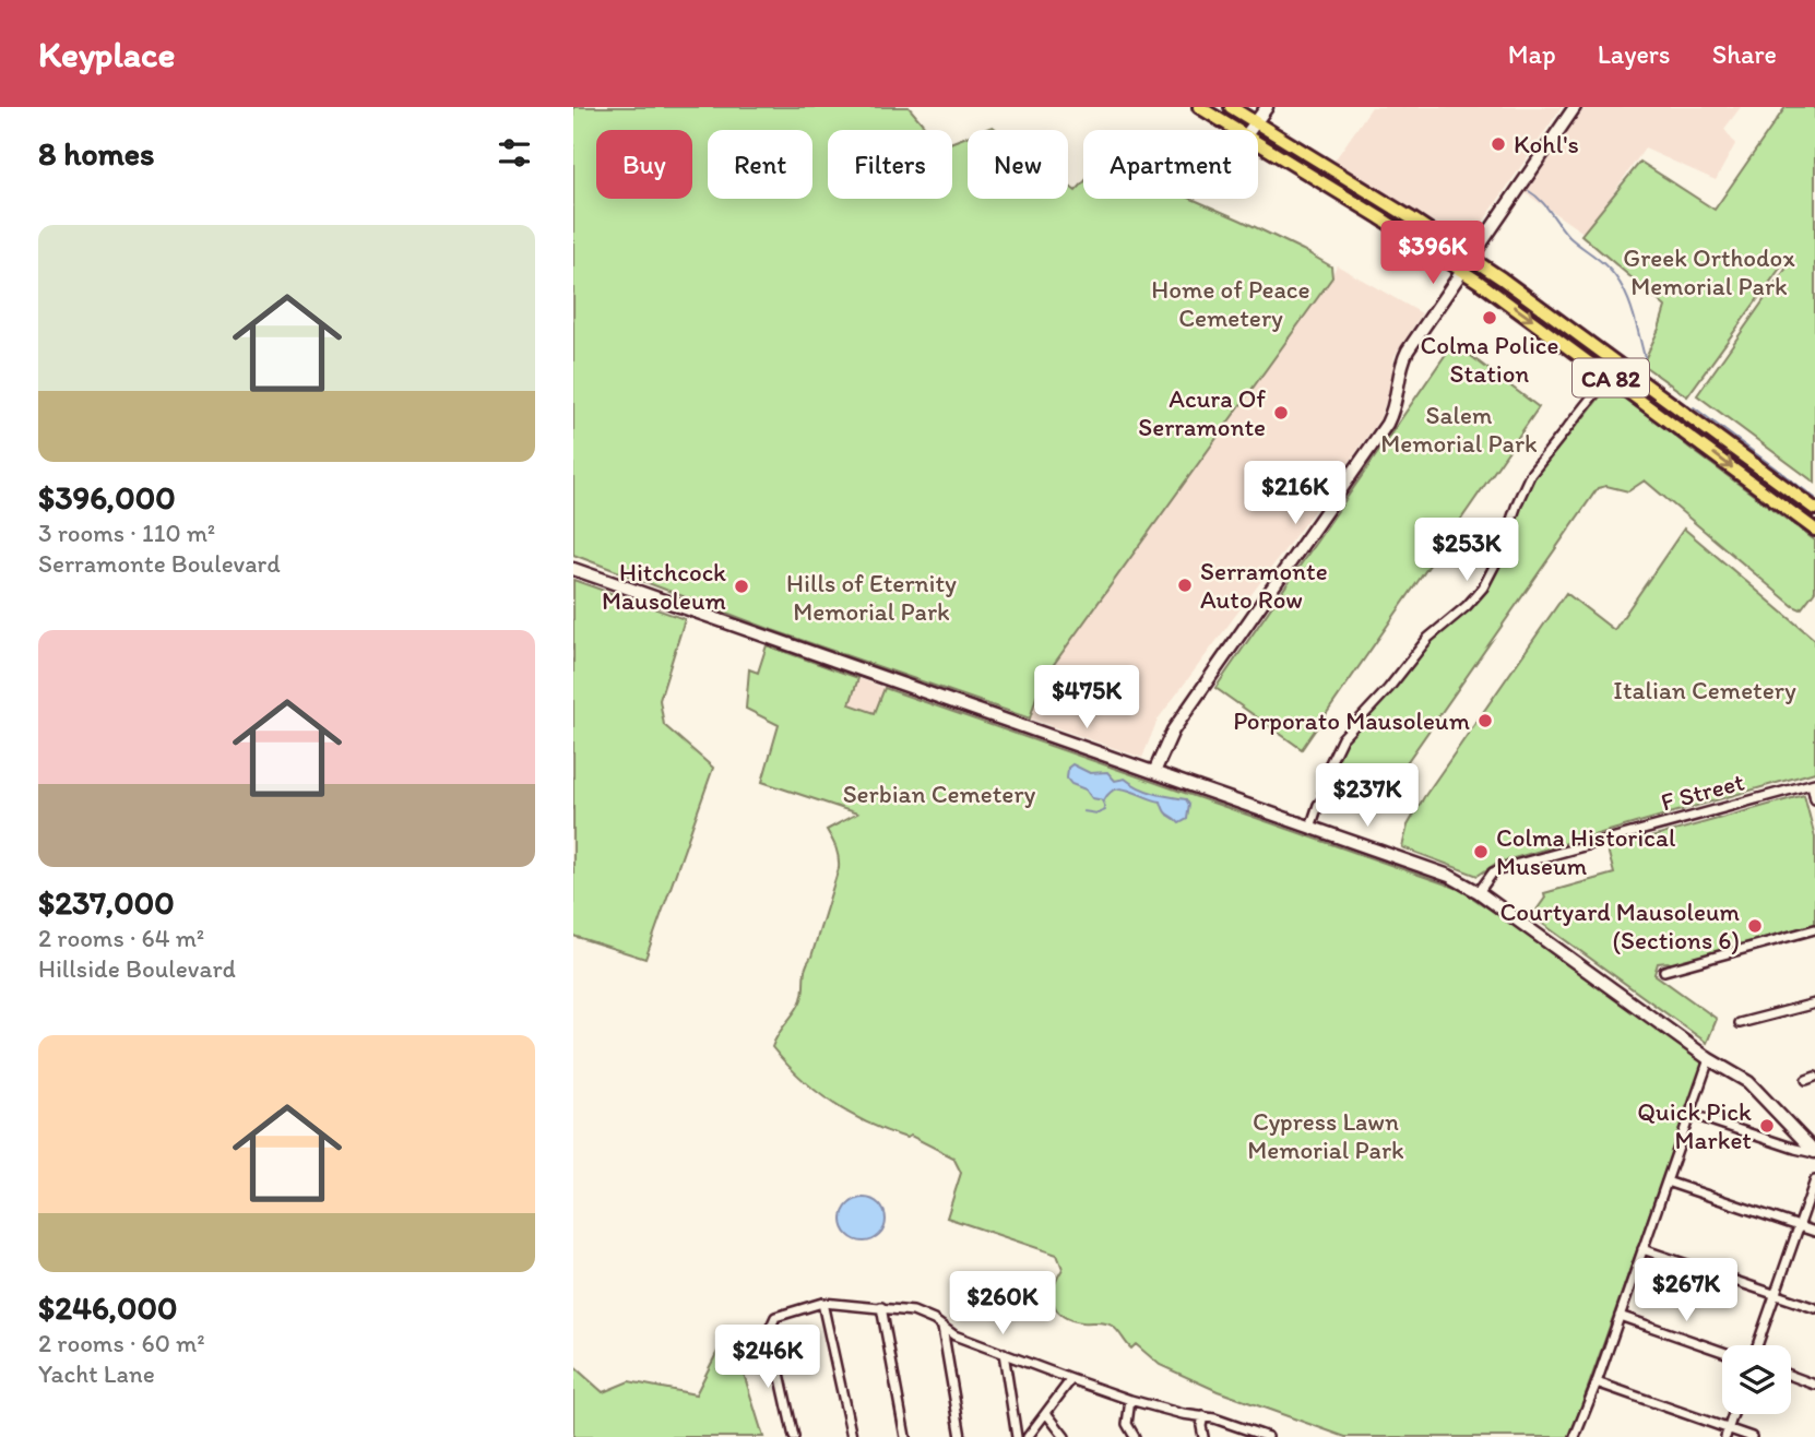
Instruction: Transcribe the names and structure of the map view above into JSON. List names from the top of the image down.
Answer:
{
  "streets": {
    "main road": ["CA 82"],
    "street": ["F Street"]
  },
  "parks": [
    "Greek Orthodox Memorial Park",
    "Home of Peace Cemetery",
    "Salem Memorial Park",
    "Hills of Eternity Memorial Park",
    "Italian Cemetery",
    "Serbian Cemetery",
    "Cypress Lawn Memorial Park"
  ],
  "places": [
    "Kohl's",
    "Colma Police Station",
    "Acura Of Serramonte",
    "Serramonte Auto Row",
    "Hitchcock Mausoleum",
    "Porporato Mausoleum",
    "Colma Historical Museum",
    "Courtyard Mausoleum (Sections 6)",
    "Quick Pick Market"
  ],
  "page": {
    "header": "Keyplace",
    "nav": ["Map", "Layers", "Share"],
    "heading": "8 homes",
    "chip": [
      "Buy",
      "Rent",
      "Filters",
      "New",
      "Apartment"
    ],
    "list": [
      {
        "name": "$396,000",
        "note": "3 rooms · 110 m² · Serramonte Boulevard"
      },
      {
        "name": "$237,000",
        "note": "2 rooms · 64 m² · Hillside Boulevard"
      },
      {
        "name": "$246,000",
        "note": "2 rooms · 60 m² · Yacht Lane"
      }
    ],
    "price": [
      "$396K",
      "$216K",
      "$253K",
      "$475K",
      "$237K",
      "$267K",
      "$260K",
      "$246K"
    ]
  }
}
